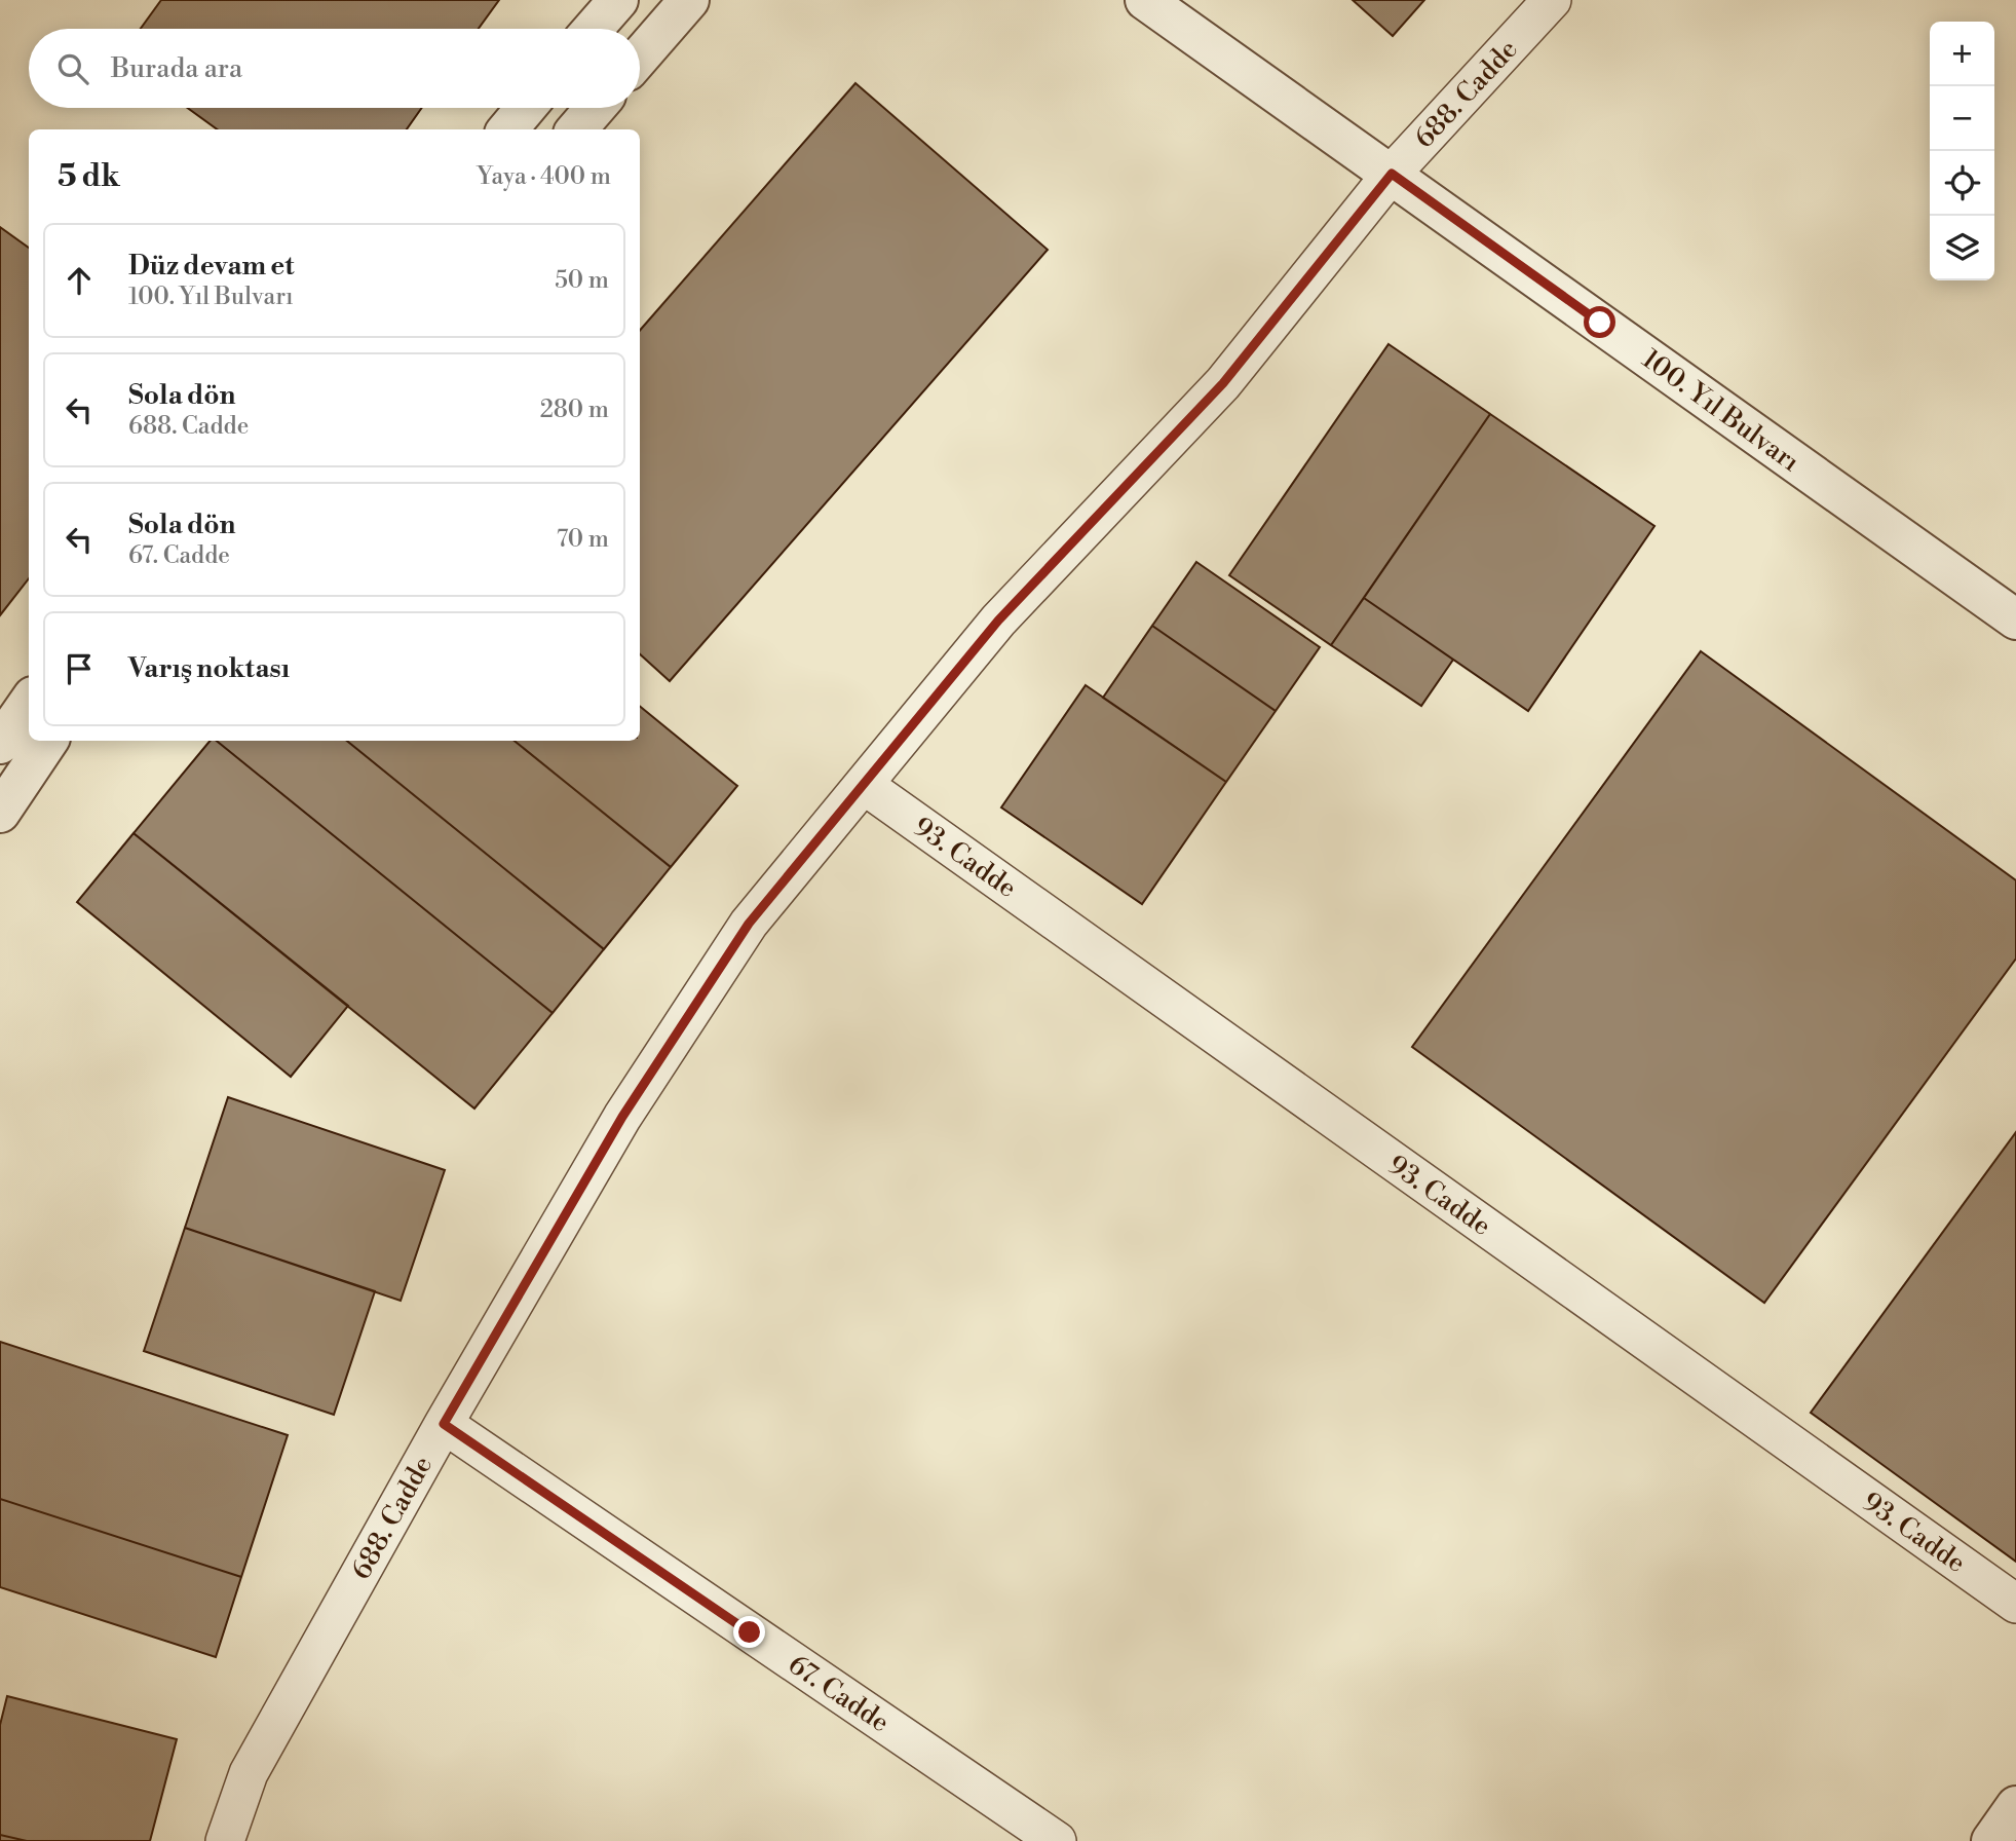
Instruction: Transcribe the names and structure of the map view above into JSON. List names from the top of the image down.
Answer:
{
  "streets": {
    "street": [
      "688. Cadde",
      "100. Yıl Bulvarı",
      "93. Cadde",
      "67. Cadde"
    ]
  },
  "crossings": [
    ["688. Cadde", "100. Yıl Bulvarı"],
    ["688. Cadde", "93. Cadde"],
    ["688. Cadde", "67. Cadde"]
  ],
  "page": {
    "map_buttons": ["+", "−"],
    "search": "Burada ara",
    "heading": ["5 dk", "Yaya · 400 m"],
    "list": [
      ["Düz devam et", "100. Yıl Bulvarı", "50 m"],
      ["Sola dön", "688. Cadde", "280 m"],
      ["Sola dön", "67. Cadde", "70 m"],
      "Varış noktası"
    ]
  }
}
